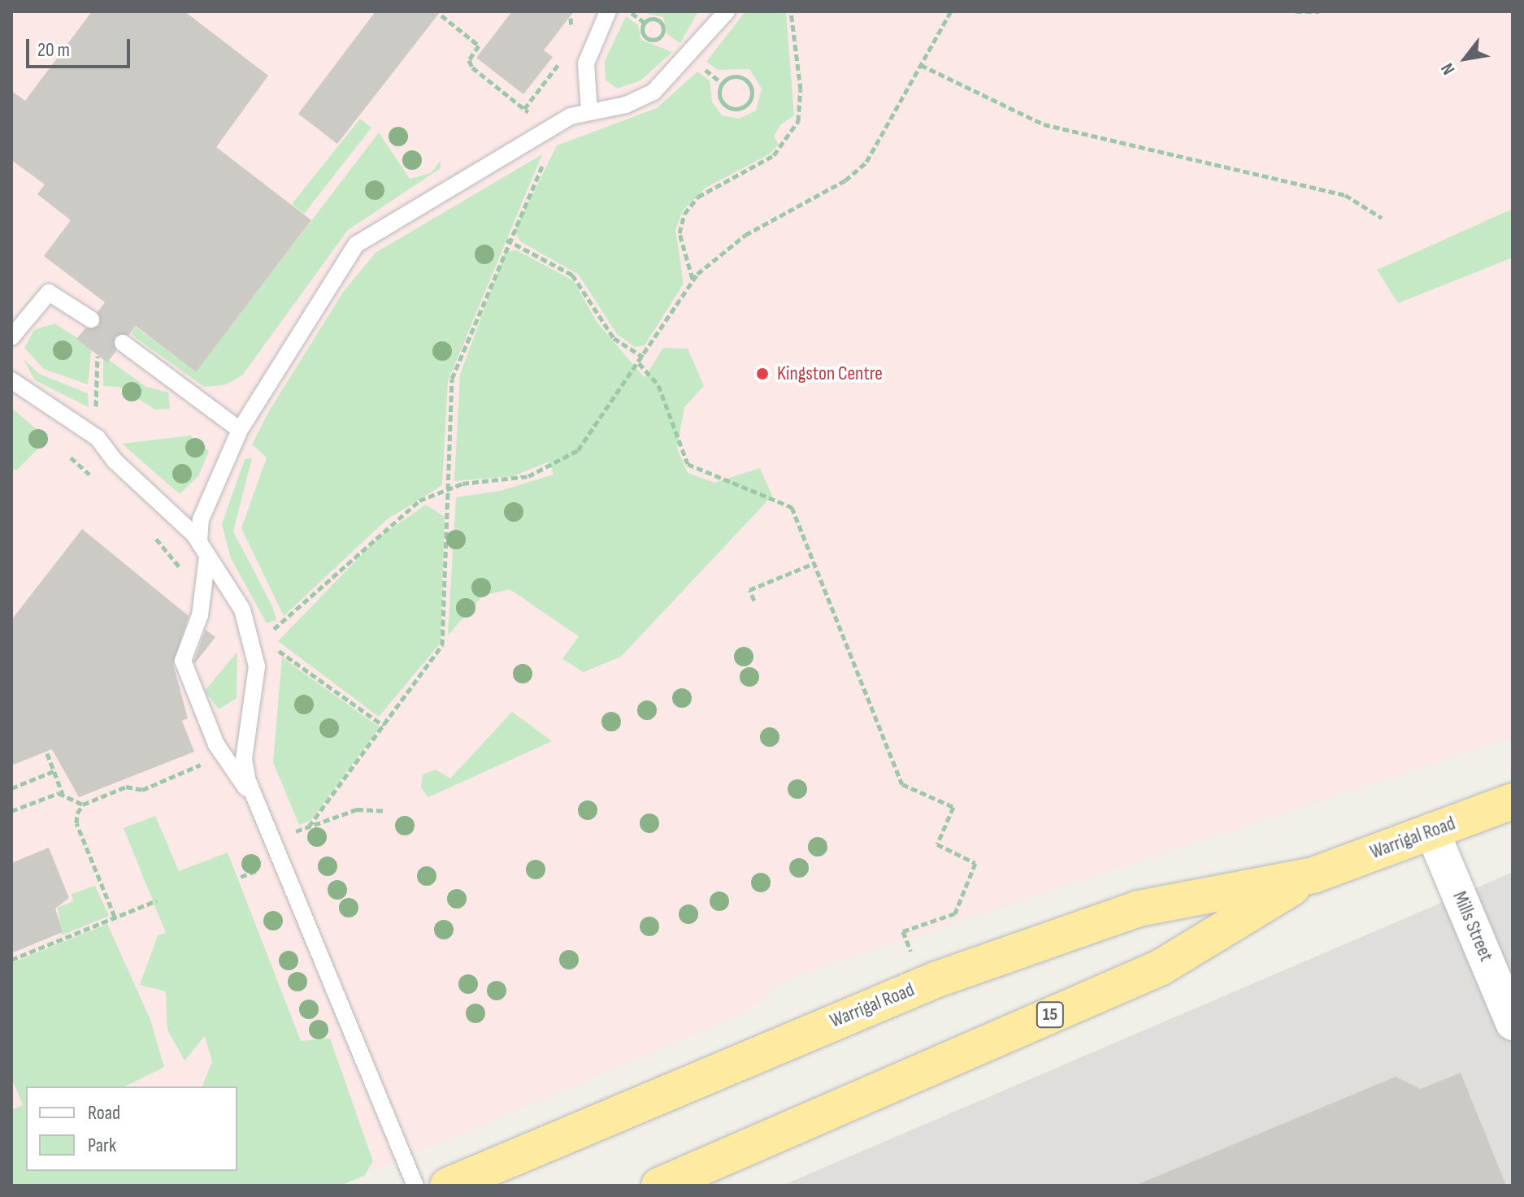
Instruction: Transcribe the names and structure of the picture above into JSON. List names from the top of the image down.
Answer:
{
  "streets": {
    "highway": ["Warrigal Road", "15"],
    "street": ["Mills Street"]
  },
  "crossings": [
    ["Warrigal Road", "Mills Street"]
  ],
  "places": ["Kingston Centre"],
  "legend": ["Road", "Park"],
  "scale_bar": "20 m",
  "north": "bottom left"
}
